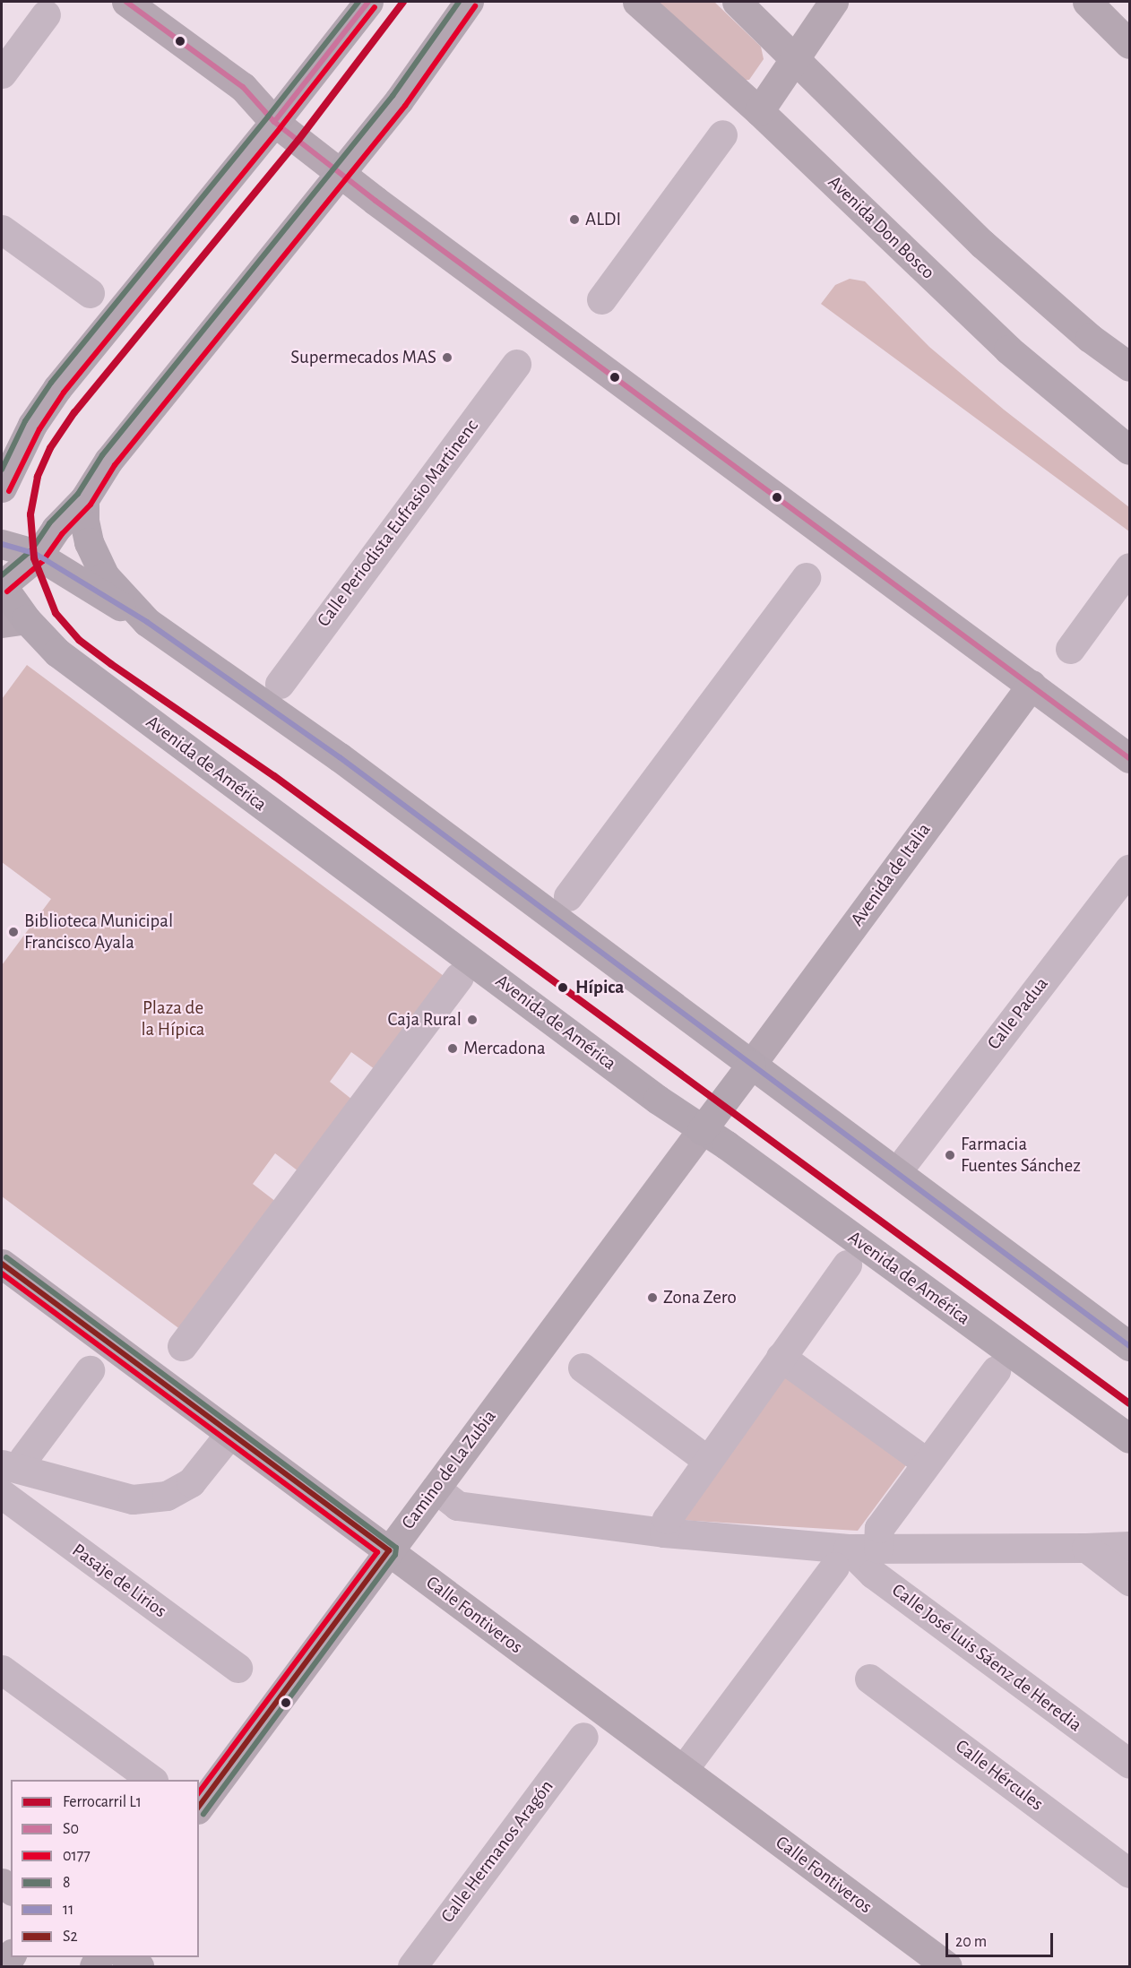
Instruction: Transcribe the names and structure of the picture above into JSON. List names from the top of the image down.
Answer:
{
  "streets": {
    "main road": [
      "Avenida Don Bosco",
      "Avenida de América",
      "Avenida de Italia",
      "Camino de La Zubia",
      "Calle Fontiveros"
    ],
    "street": [
      "Calle Periodista Eufrasio Martinenc",
      "Calle Padua",
      "Pasaje de Lirios",
      "Calle José Luis Sáenz de Heredia",
      "Calle Hércules",
      "Calle Hermanos Aragón"
    ]
  },
  "crossings": [
    ["Avenida de América", "Camino de La Zubia"],
    ["Camino de La Zubia", "Calle Fontiveros"]
  ],
  "parks": ["Plaza de la Hípica"],
  "places": [
    "ALDI",
    "Supermecados MAS",
    "Biblioteca Municipal Francisco Ayala",
    "Hípica",
    "Caja Rural",
    "Mercadona",
    "Farmacia Fuentes Sánchez",
    "Zona Zero"
  ],
  "lines": [
    "rail line L1",
    "transit line S0",
    "transit line 8",
    "transit line 0177",
    "transit line 11",
    "transit line S2"
  ],
  "legend": [
    "Ferrocarril L1",
    "S0",
    "0177",
    "8",
    "11",
    "S2"
  ],
  "scale_bar": "20 m"
}
